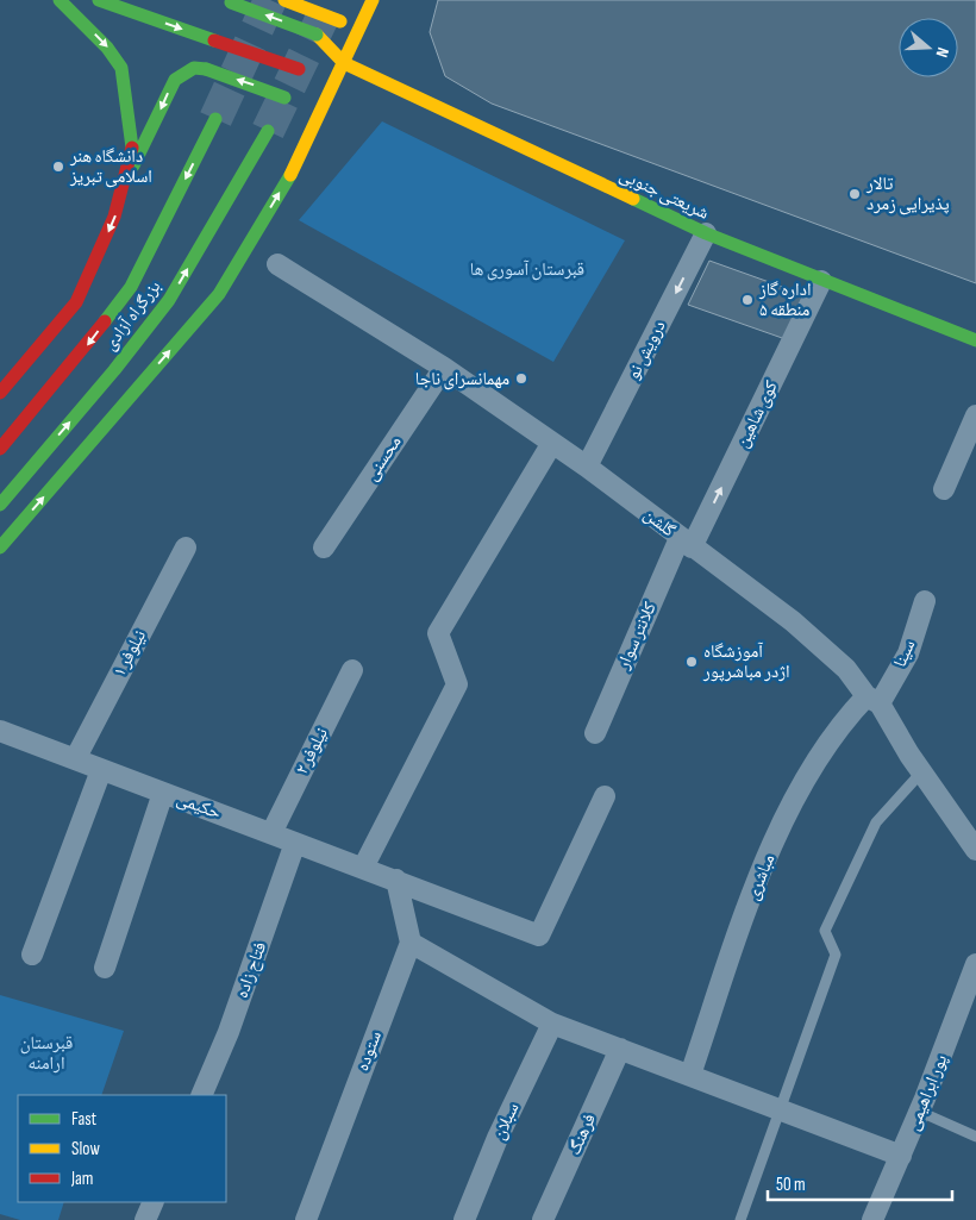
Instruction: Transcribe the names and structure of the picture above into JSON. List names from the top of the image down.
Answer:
{
  "streets": {
    "main road": ["شریعتی جنوبی", "بزرگراه آزادی"],
    "street": [
      "درویش نو",
      "کوی شاهین",
      "محسنی",
      "گلشن",
      "کلانتر سوار",
      "نیلوفر ۱",
      "سینا",
      "نیلوفر ۲",
      "حکیمی",
      "مباشری",
      "فتاح زاده",
      "ستوده",
      "پور ابراهیمی",
      "سبلان",
      "فرهنگ"
    ]
  },
  "crossings": [
    ["شریعتی جنوبی", "درویش نو"],
    ["شریعتی جنوبی", "کوی شاهین"],
    ["درویش نو", "گلشن"],
    ["کوی شاهین", "گلشن"],
    ["کوی شاهین", "کلانتر سوار"],
    ["محسنی", "گلشن"],
    ["گلشن", "کلانتر سوار"],
    ["گلشن", "سینا"],
    ["گلشن", "مباشری"],
    ["نیلوفر ۱", "حکیمی"],
    ["سینا", "مباشری"],
    ["نیلوفر ۲", "حکیمی"],
    ["حکیمی", "فتاح زاده"]
  ],
  "one_way": ["درویش نو", "کوی شاهین"],
  "parks": ["قبرستان آسوری ها", "قبرستان ارامنه"],
  "places": [
    "دانشگاه هنر اسلامی تبریز",
    "تالار پذیرایی زمرد",
    "اداره گاز منطقه ۵",
    "مهمانسرای ناجا",
    "آموزشگاه اژدر مباشرپور"
  ],
  "legend": ["Fast", "Slow", "Jam"],
  "scale_bar": "50 m",
  "north": "right"
}
